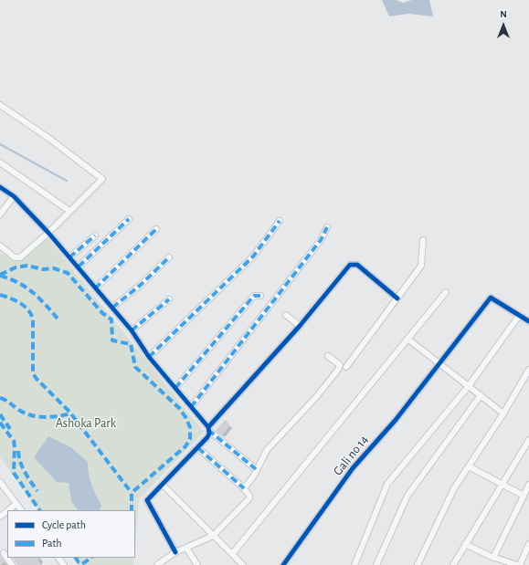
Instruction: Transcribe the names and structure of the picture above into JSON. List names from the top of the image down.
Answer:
{
  "streets": {
    "street": ["Gali no 14"]
  },
  "parks": ["Ashoka Park"],
  "legend": ["Cycle path", "Path"],
  "north": "top"
}
